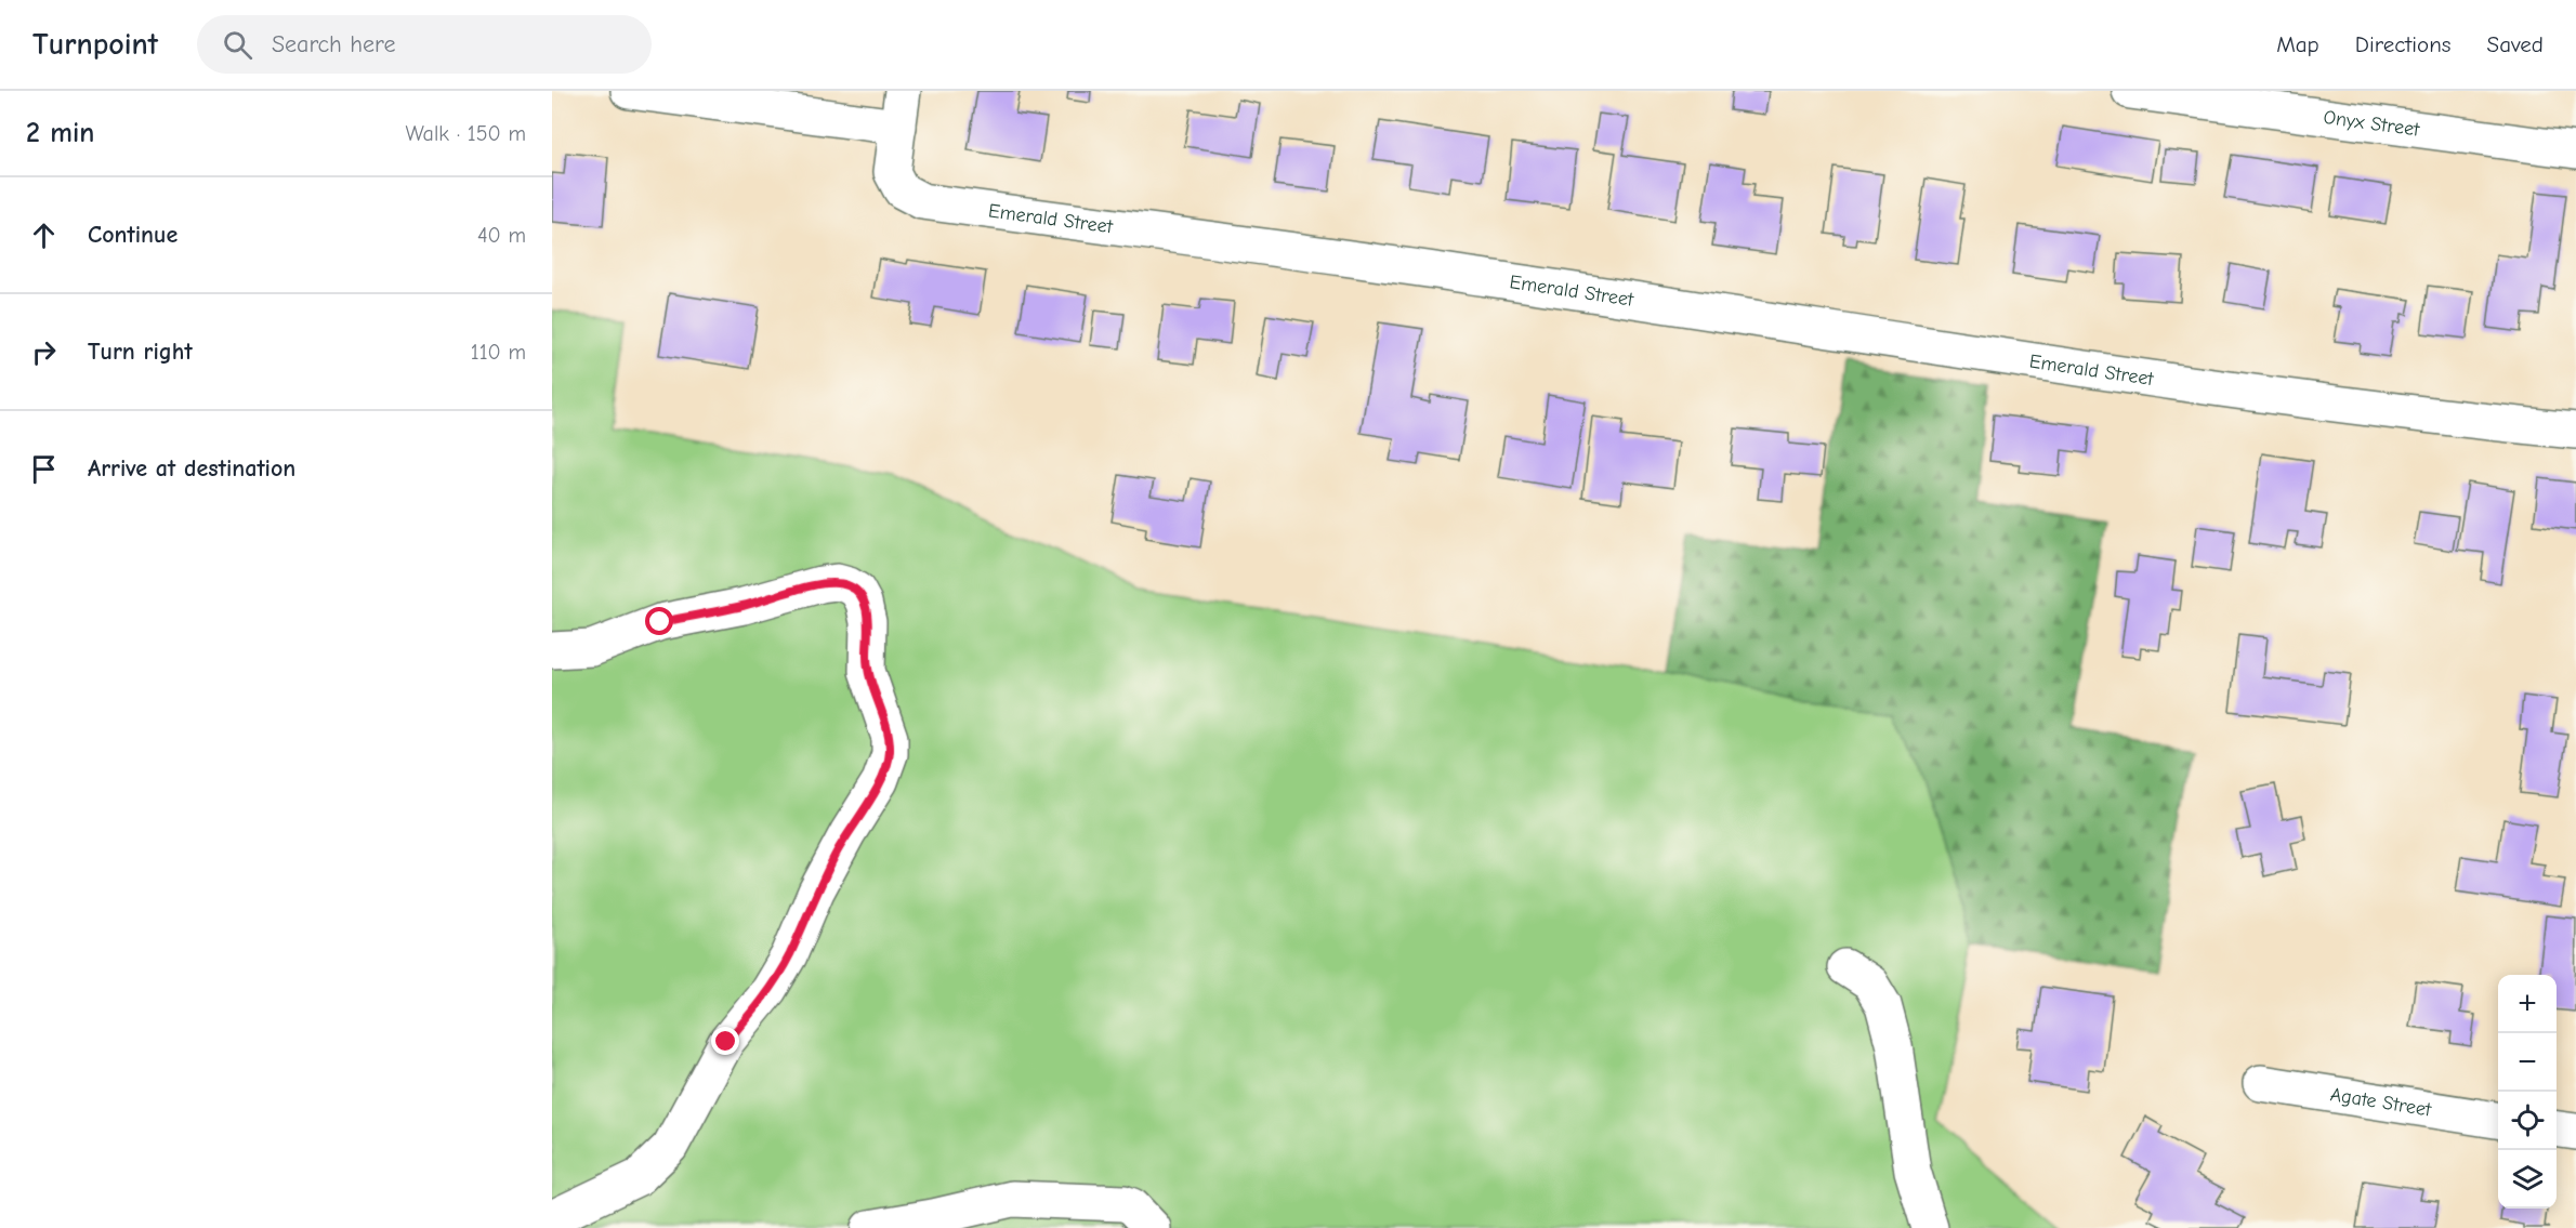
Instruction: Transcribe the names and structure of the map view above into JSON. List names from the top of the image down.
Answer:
{
  "streets": {
    "street": ["Onyx Street", "Emerald Street", "Agate Street"]
  },
  "page": {
    "header": "Turnpoint",
    "search": "Search here",
    "nav": ["Map", "Directions", "Saved"],
    "heading": ["2 min", "Walk · 150 m"],
    "list": [
      ["Continue", "40 m"],
      ["Turn right", "110 m"],
      "Arrive at destination"
    ],
    "map_buttons": ["+", "−"]
  }
}
